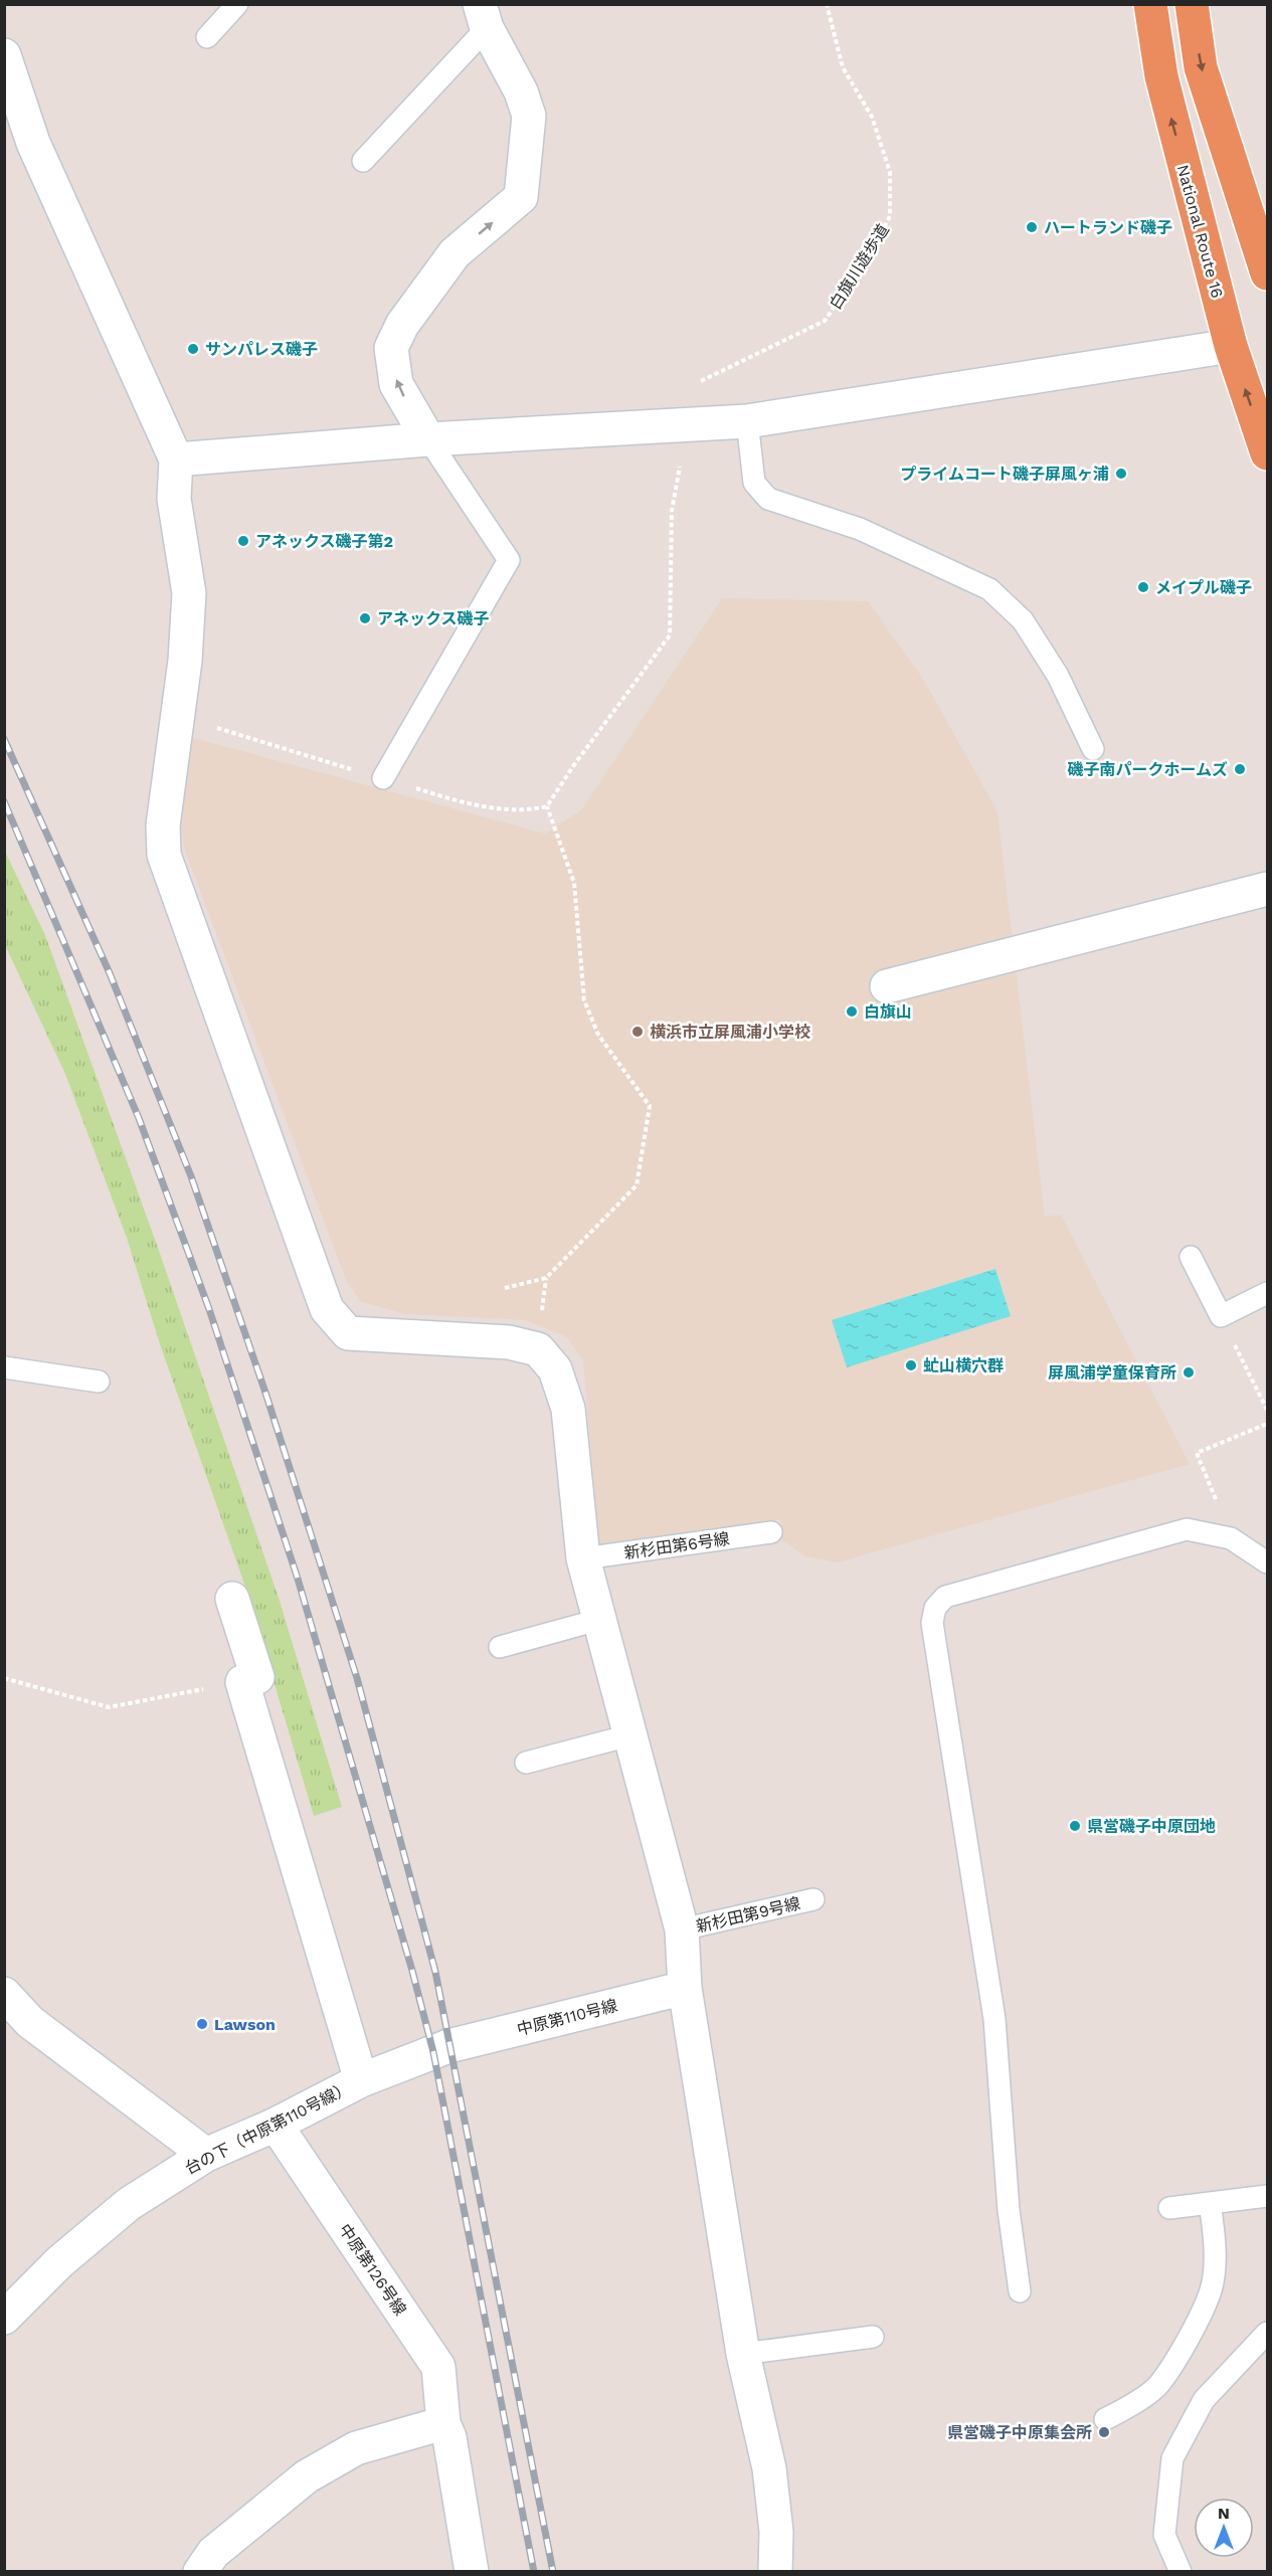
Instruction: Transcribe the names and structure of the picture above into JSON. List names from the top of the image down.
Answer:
{
  "streets": {
    "highway": ["National Route 16"],
    "street": ["中原第110号線", "台の下（中原第110号線）", "中原第126号線"],
    "lane": ["新杉田第6号線", "新杉田第9号線"],
    "path": ["白旗川遊歩道"]
  },
  "crossings": [
    ["中原第110号線", "台の下（中原第110号線）"],
    ["台の下（中原第110号線）", "中原第126号線"]
  ],
  "places": [
    "ハートランド磯子",
    "サンパレス磯子",
    "プライムコート磯子屏風ヶ浦",
    "アネックス磯子第2",
    "メイプル磯子",
    "アネックス磯子",
    "磯子南パークホームズ",
    "白旗山",
    "横浜市立屏風浦小学校",
    "虻山横穴群",
    "屏風浦学童保育所",
    "県営磯子中原団地",
    "Lawson",
    "県営磯子中原集会所"
  ],
  "north": "top"
}
